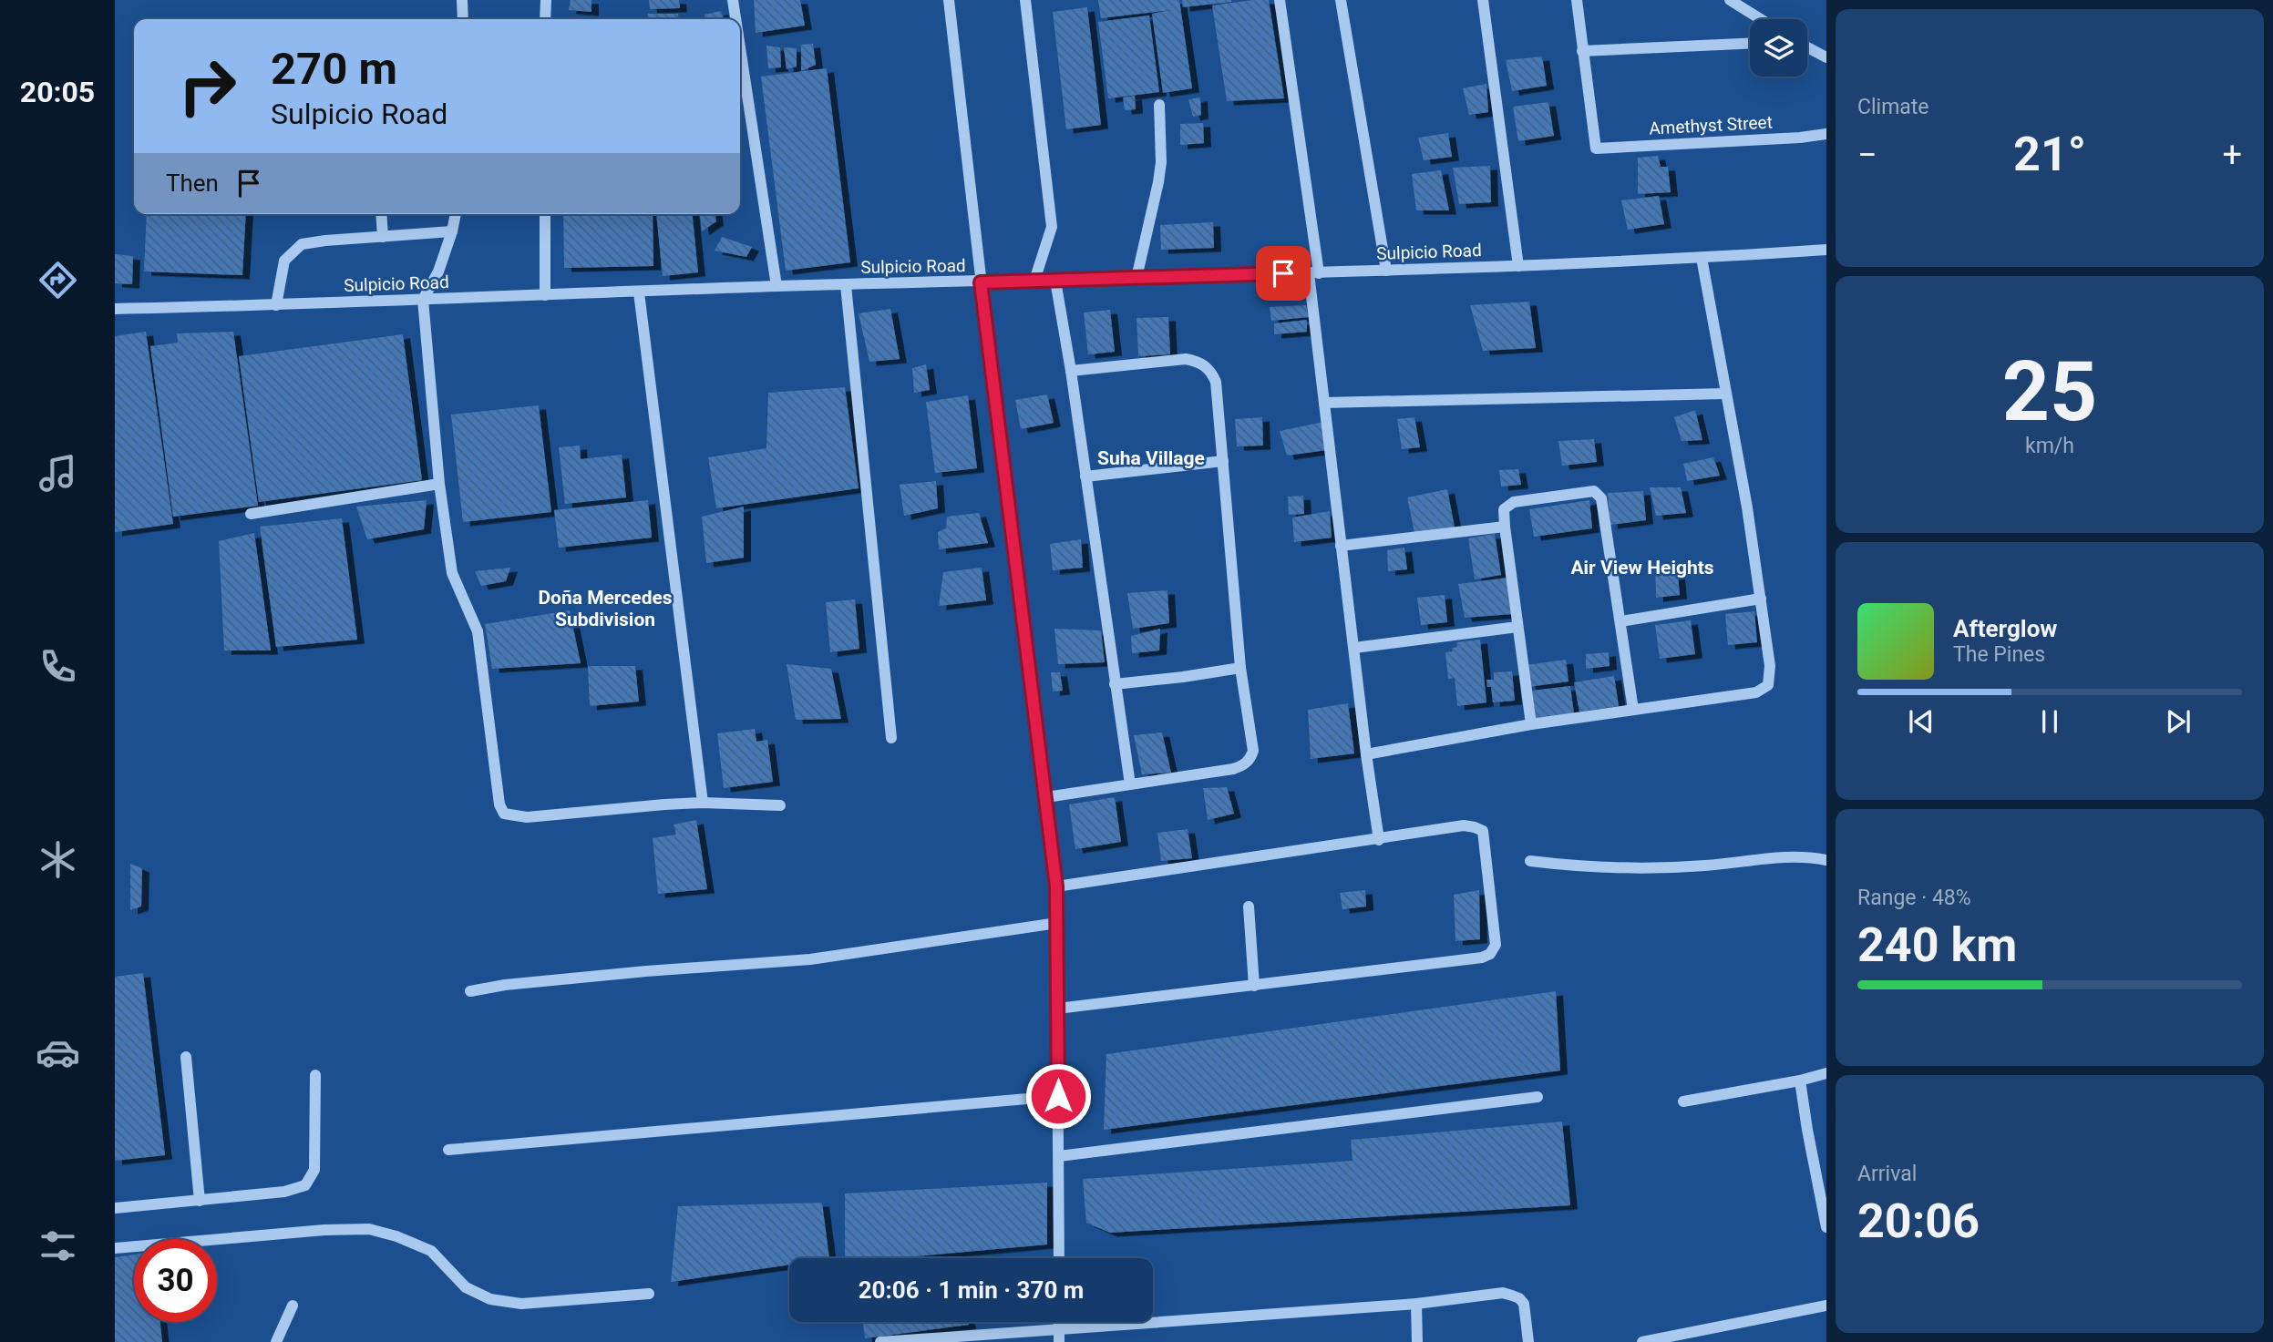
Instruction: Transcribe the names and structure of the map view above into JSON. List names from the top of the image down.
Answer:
{
  "streets": {
    "street": ["Amethyst Street", "Sulpicio Road"]
  },
  "districts": ["Suha Village", "Air View Heights", "Doña Mercedes Subdivision"],
  "page": {
    "tabs": "20:05",
    "tile": [
      "Climate",
      ["25", "km/h"],
      ["Range · 48%", "240 km"],
      ["Arrival", "20:06"]
    ],
    "turn": ["270 m", "Sulpicio Road"],
    "heat": ["−", "21°", "+"],
    "then": "Then",
    "song": ["Afterglow", "The Pines"],
    "limit": "30",
    "trip": "20:06 · 1 min · 370 m"
  }
}
